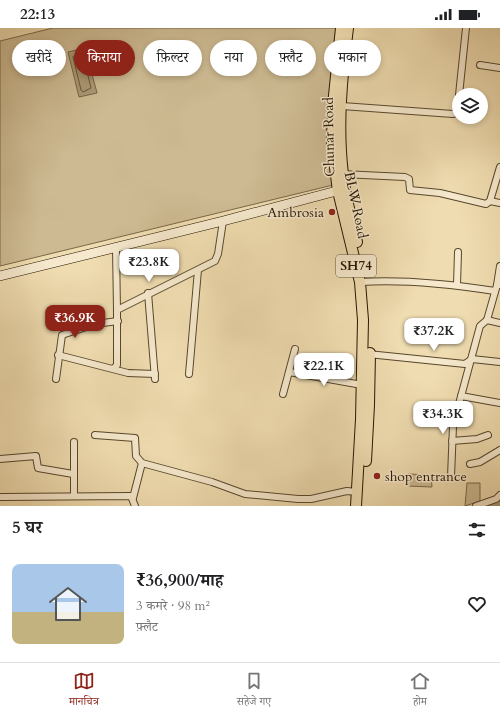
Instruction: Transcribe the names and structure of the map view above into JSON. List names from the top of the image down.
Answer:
{
  "streets": {
    "main road": ["Chunar Road", "BLW Road", "SH74"]
  },
  "crossings": [
    ["Chunar Road", "BLW Road"],
    ["BLW Road", "SH74"]
  ],
  "places": ["Ambrosia", "shop entrance"],
  "page": {
    "status": "22:13",
    "chip": [
      "खरीदें",
      "किराया",
      "फ़िल्टर",
      "नया",
      "फ़्लैट",
      "मकान"
    ],
    "price": [
      "₹23.8K",
      "₹36.9K",
      "₹37.2K",
      "₹22.1K",
      "₹34.3K"
    ],
    "heading": "5 घर",
    "list": [
      {
        "name": "₹36,900/माह",
        "note": "3 कमरे · 98 m² · फ़्लैट"
      }
    ],
    "tabs": ["मानचित्र", "सहेजे गए", "होम"]
  }
}
